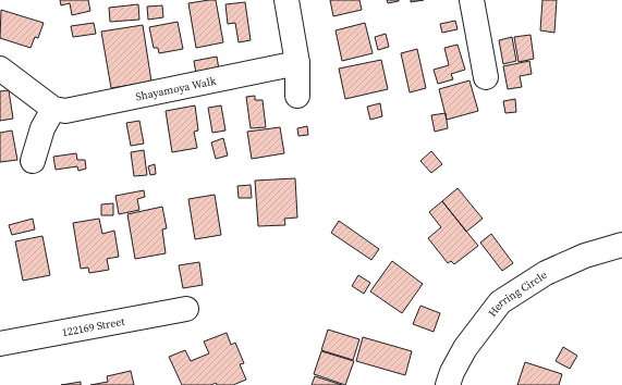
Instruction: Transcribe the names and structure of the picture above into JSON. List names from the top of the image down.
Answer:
{
  "streets": {
    "street": ["Shayamoya Walk", "Herring Circle", "122169 Street"]
  }
}
